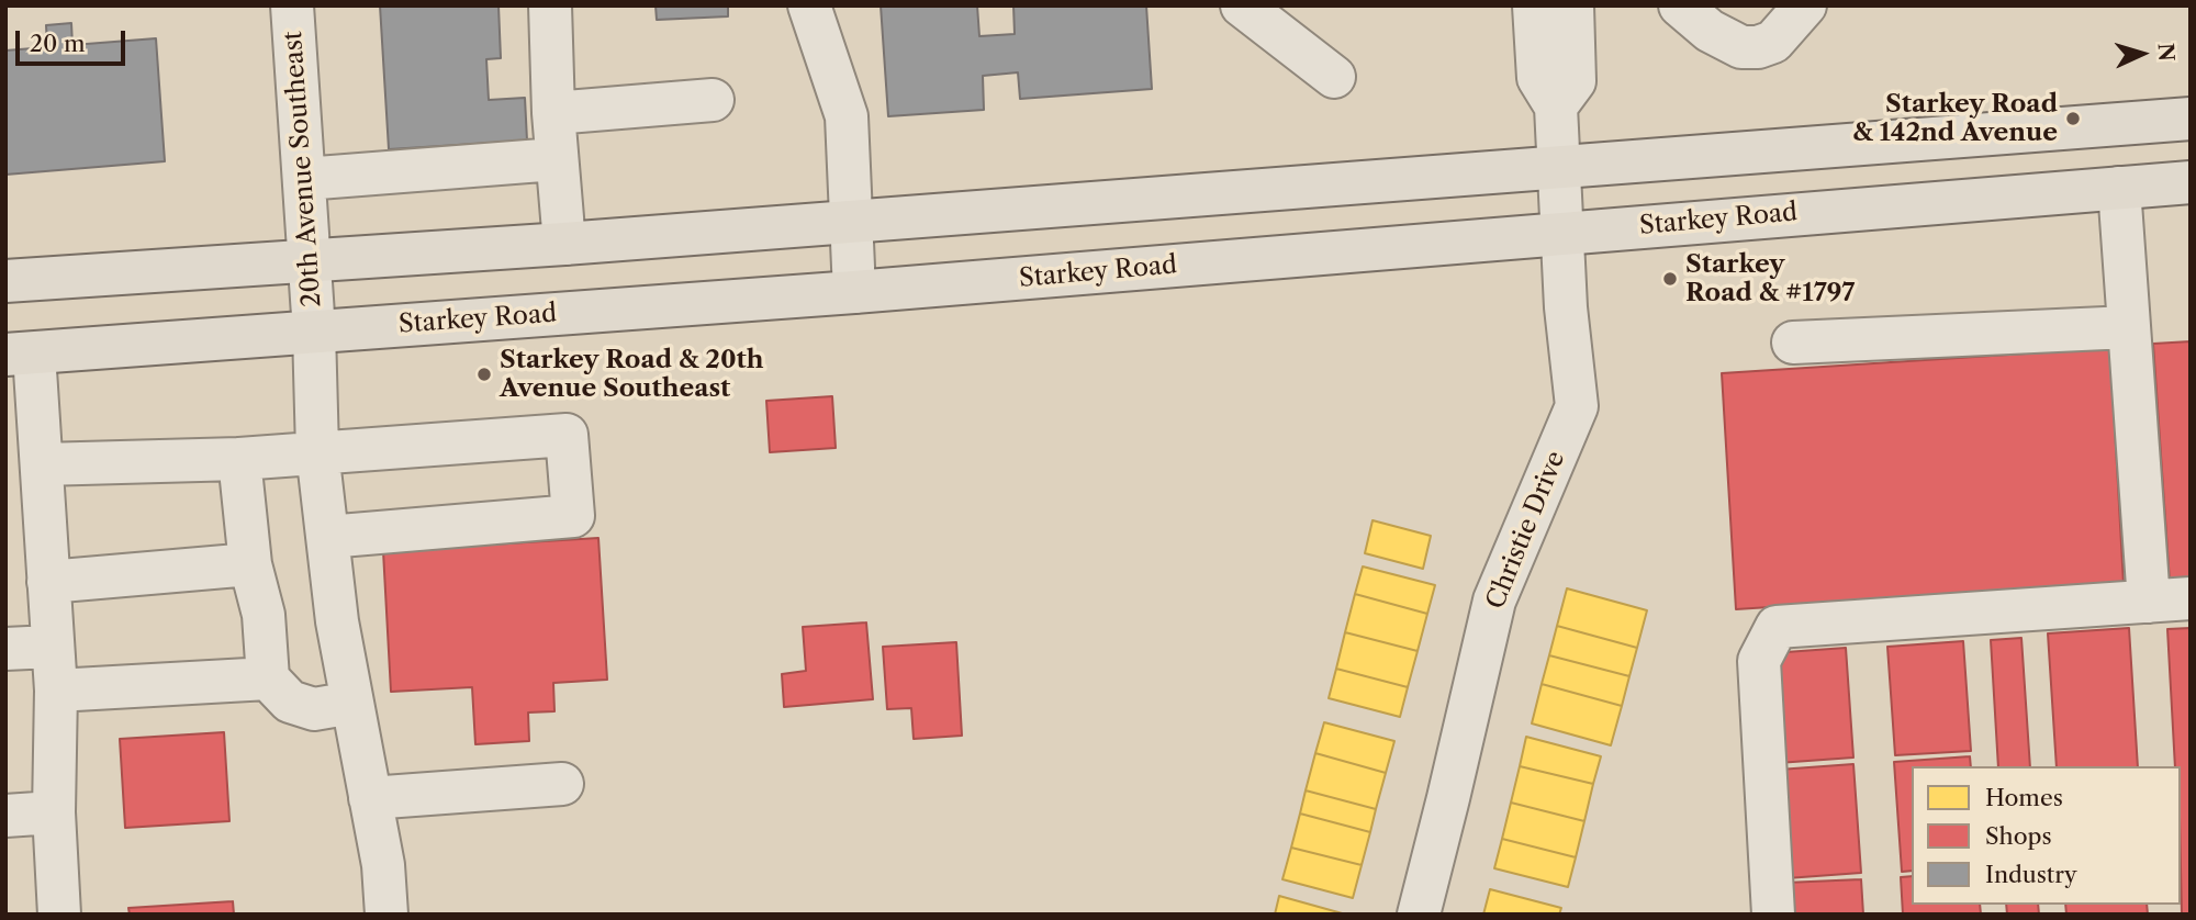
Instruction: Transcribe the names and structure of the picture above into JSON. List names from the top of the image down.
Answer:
{
  "streets": {
    "main road": ["Starkey Road"],
    "street": ["20th Avenue Southeast", "Christie Drive"]
  },
  "crossings": [
    ["20th Avenue Southeast", "Starkey Road"],
    ["Starkey Road", "Christie Drive"]
  ],
  "places": ["Starkey Road & 142nd Avenue", "Starkey Road & #1797", "Starkey Road & 20th Avenue Southeast"],
  "legend": ["Homes", "Shops", "Industry"],
  "scale_bar": "20 m",
  "north": "right"
}
